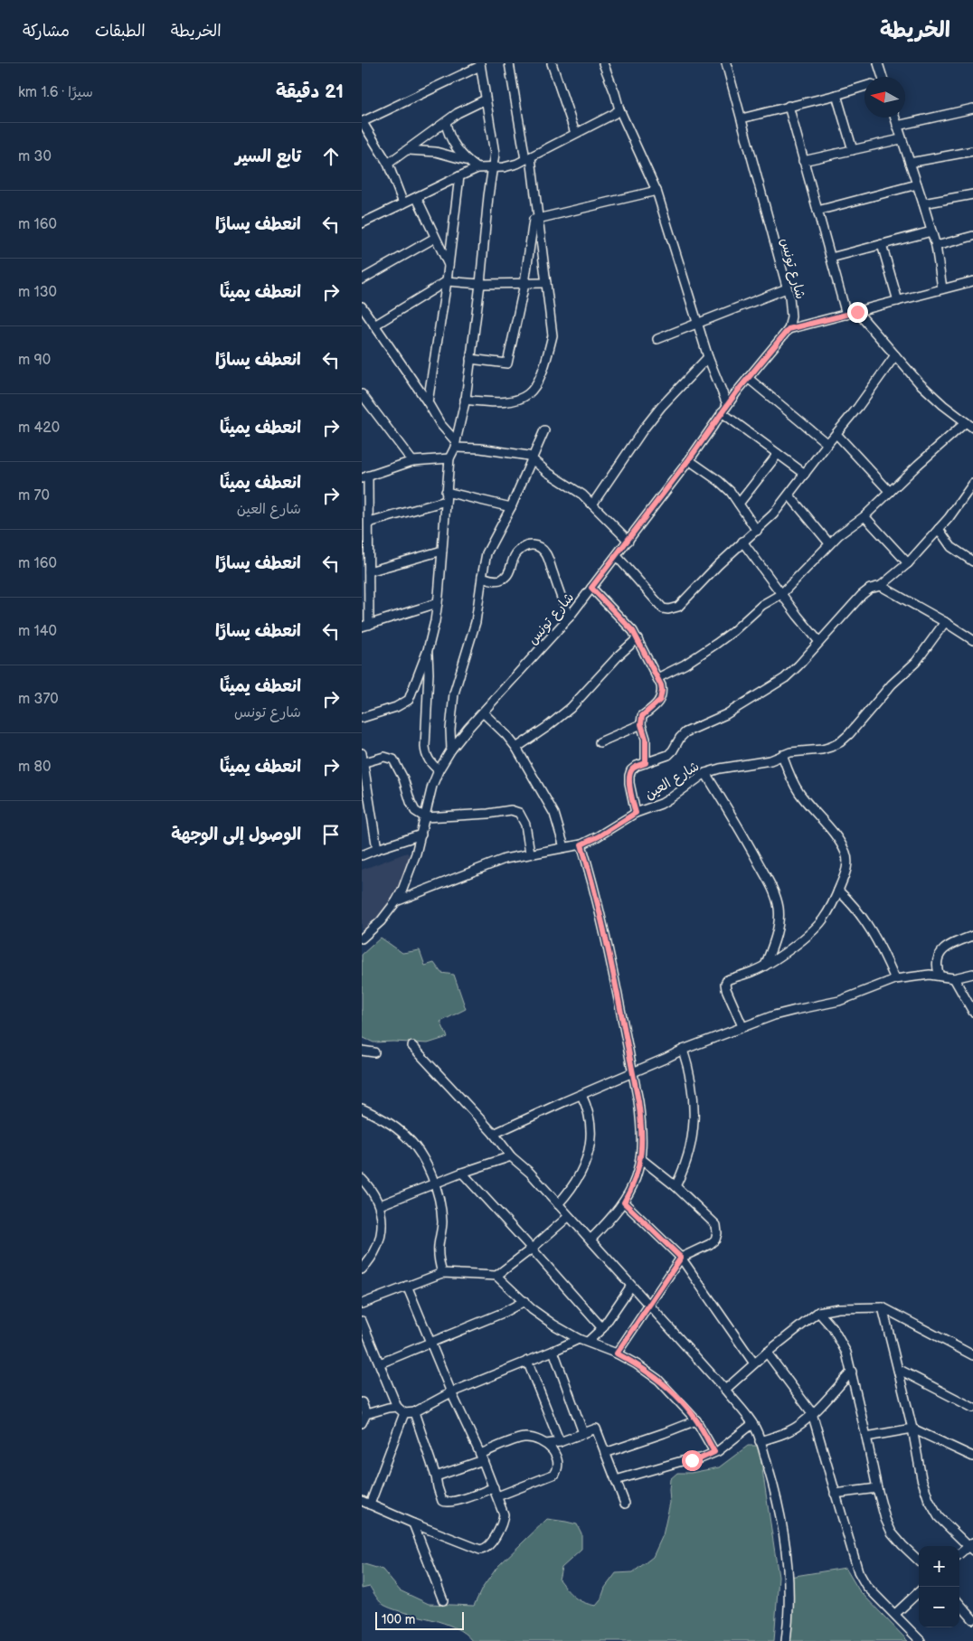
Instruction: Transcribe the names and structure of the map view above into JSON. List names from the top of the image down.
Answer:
{
  "streets": {
    "street": ["شارع تونس", "شارع العين"]
  },
  "crossings": [
    ["شارع تونس", "شارع العين"]
  ],
  "scale_bar": "100 m",
  "north": "left",
  "page": {
    "header": "الخريطة",
    "nav": ["الخريطة", "الطبقات", "مشاركة"],
    "heading": ["21 دقيقة", "سيرًا · 1.6 km"],
    "list": [
      ["تابع السير", "30 m"],
      ["انعطف يسارًا", "160 m"],
      ["انعطف يمينًا", "130 m"],
      ["انعطف يسارًا", "90 m"],
      ["انعطف يمينًا", "420 m"],
      ["انعطف يمينًا", "شارع العين", "70 m"],
      ["انعطف يسارًا", "160 m"],
      ["انعطف يسارًا", "140 m"],
      ["انعطف يمينًا", "شارع تونس", "370 m"],
      ["انعطف يمينًا", "80 m"],
      "الوصول إلى الوجهة"
    ],
    "map_buttons": ["+", "−"],
    "scale": "100 m"
  }
}
